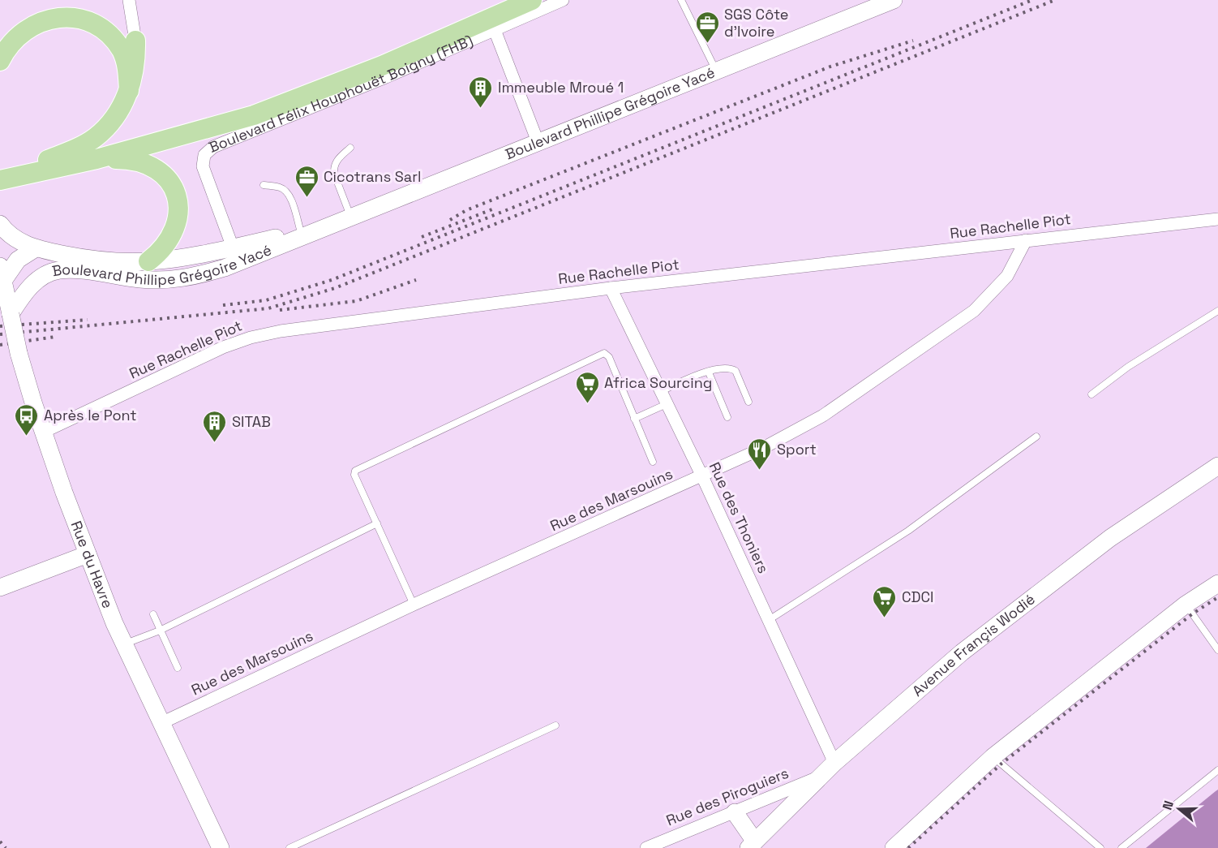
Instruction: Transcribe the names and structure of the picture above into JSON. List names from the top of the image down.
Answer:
{
  "streets": {
    "main road": ["Boulevard Félix Houphouët Boigny (FHB)"],
    "street": [
      "Boulevard Phillipe Grégoire Yacé",
      "Rue Rachelle Piot",
      "Rue des Marsouins",
      "Rue des Thoniers",
      "Rue du Havre",
      "Avenue Françis Wodié",
      "Rue des Piroguiers"
    ]
  },
  "crossings": [
    ["Boulevard Félix Houphouët Boigny (FHB)", "Boulevard Phillipe Grégoire Yacé"],
    ["Boulevard Phillipe Grégoire Yacé", "Rue du Havre"],
    ["Rue Rachelle Piot", "Rue des Marsouins"],
    ["Rue Rachelle Piot", "Rue des Thoniers"],
    ["Rue Rachelle Piot", "Rue du Havre"],
    ["Rue des Marsouins", "Rue des Thoniers"],
    ["Rue des Marsouins", "Rue du Havre"],
    ["Rue des Thoniers", "Avenue Françis Wodié"],
    ["Avenue Françis Wodié", "Rue des Piroguiers"]
  ],
  "places": {
    "office": ["SGS Côte d'Ivoire", "Cicotrans Sarl"],
    "building": ["Immeuble Mroué 1", "SITAB"],
    "supermarket": ["Africa Sourcing", "CDCI"],
    "bus stop": ["Après le Pont"],
    "restaurant": ["Sport"]
  },
  "north": "left"
}
